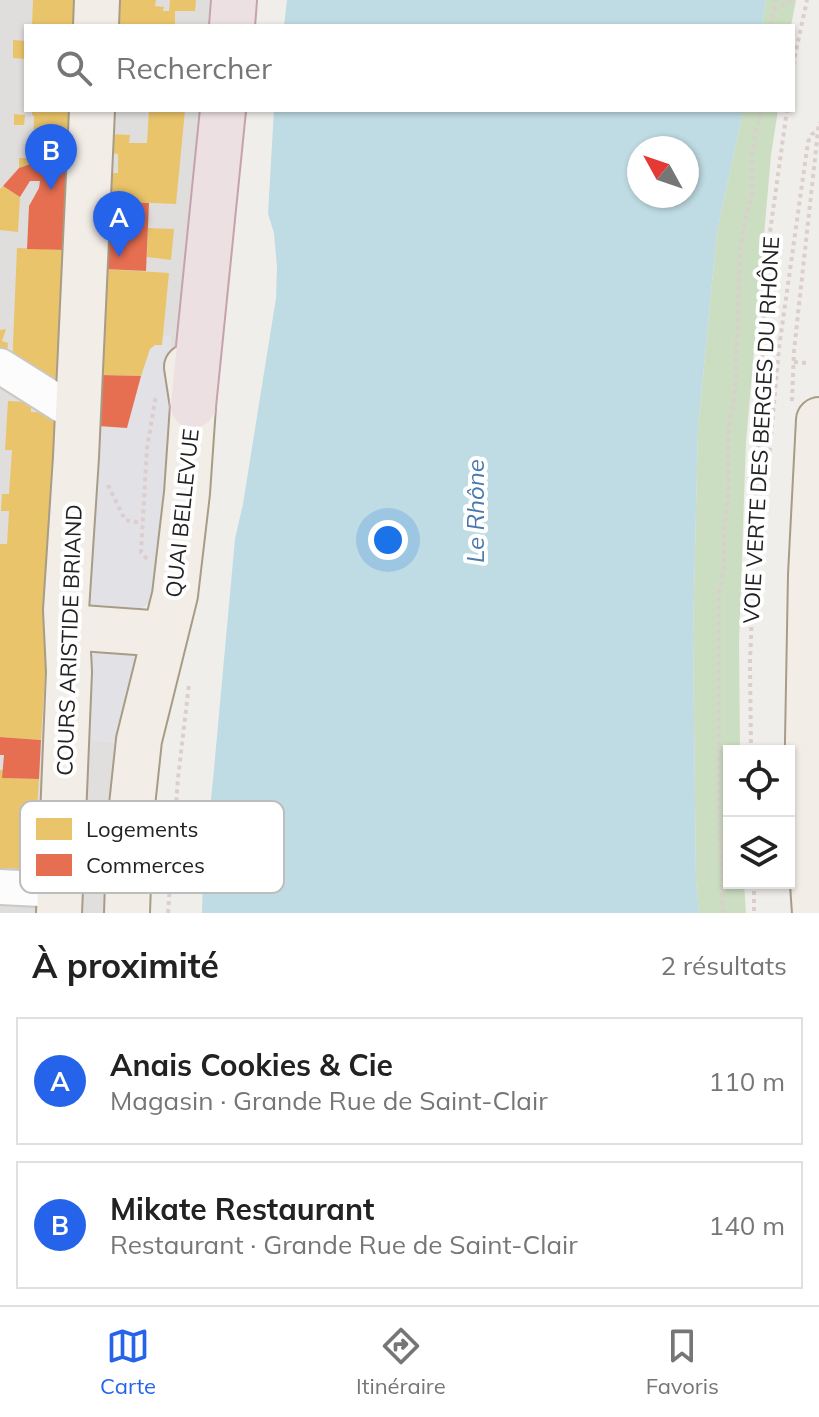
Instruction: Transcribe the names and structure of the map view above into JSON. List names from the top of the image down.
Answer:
{
  "streets": {
    "highway": ["QUAI BELLEVUE"],
    "main road": ["COURS ARISTIDE BRIAND"],
    "path": ["VOIE VERTE DES BERGES DU RHÔNE"]
  },
  "water": ["Le Rhône"],
  "legend": ["Logements", "Commerces"],
  "north": "top left",
  "page": {
    "search": "Rechercher",
    "pins": ["B", "A"],
    "heading": ["À proximité", "2 résultats"],
    "list": [
      {
        "mark": "A",
        "name": "Anais Cookies & Cie",
        "note": "Magasin · Grande Rue de Saint-Clair",
        "value": "110 m"
      },
      {
        "mark": "B",
        "name": "Mikate Restaurant",
        "note": "Restaurant · Grande Rue de Saint-Clair",
        "value": "140 m"
      }
    ],
    "nav": ["Carte", "Itinéraire", "Favoris"]
  }
}
